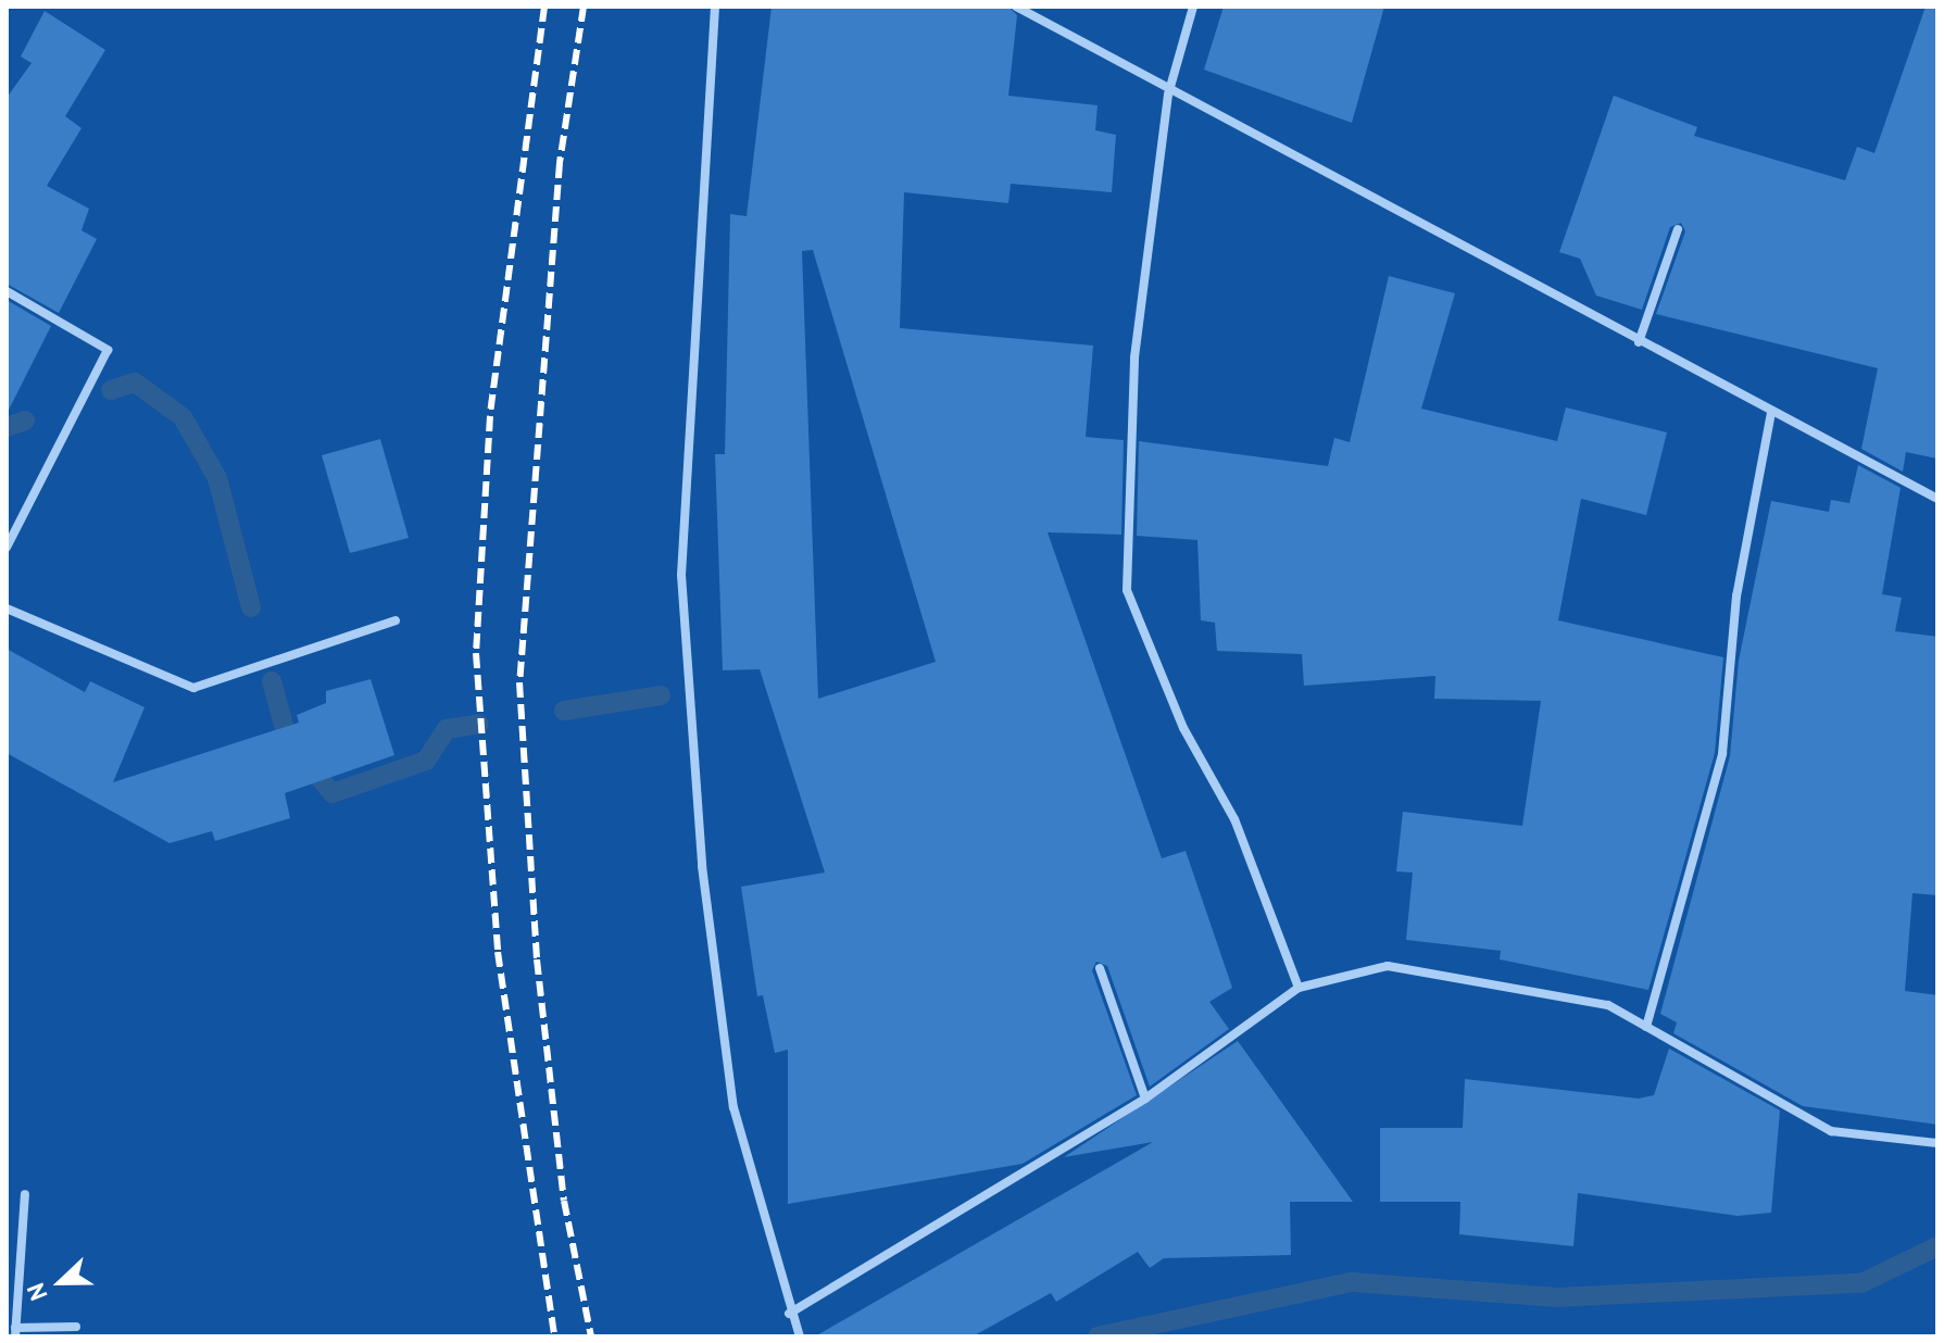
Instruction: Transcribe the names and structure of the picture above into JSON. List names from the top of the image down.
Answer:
{
  "north": "left"
}
